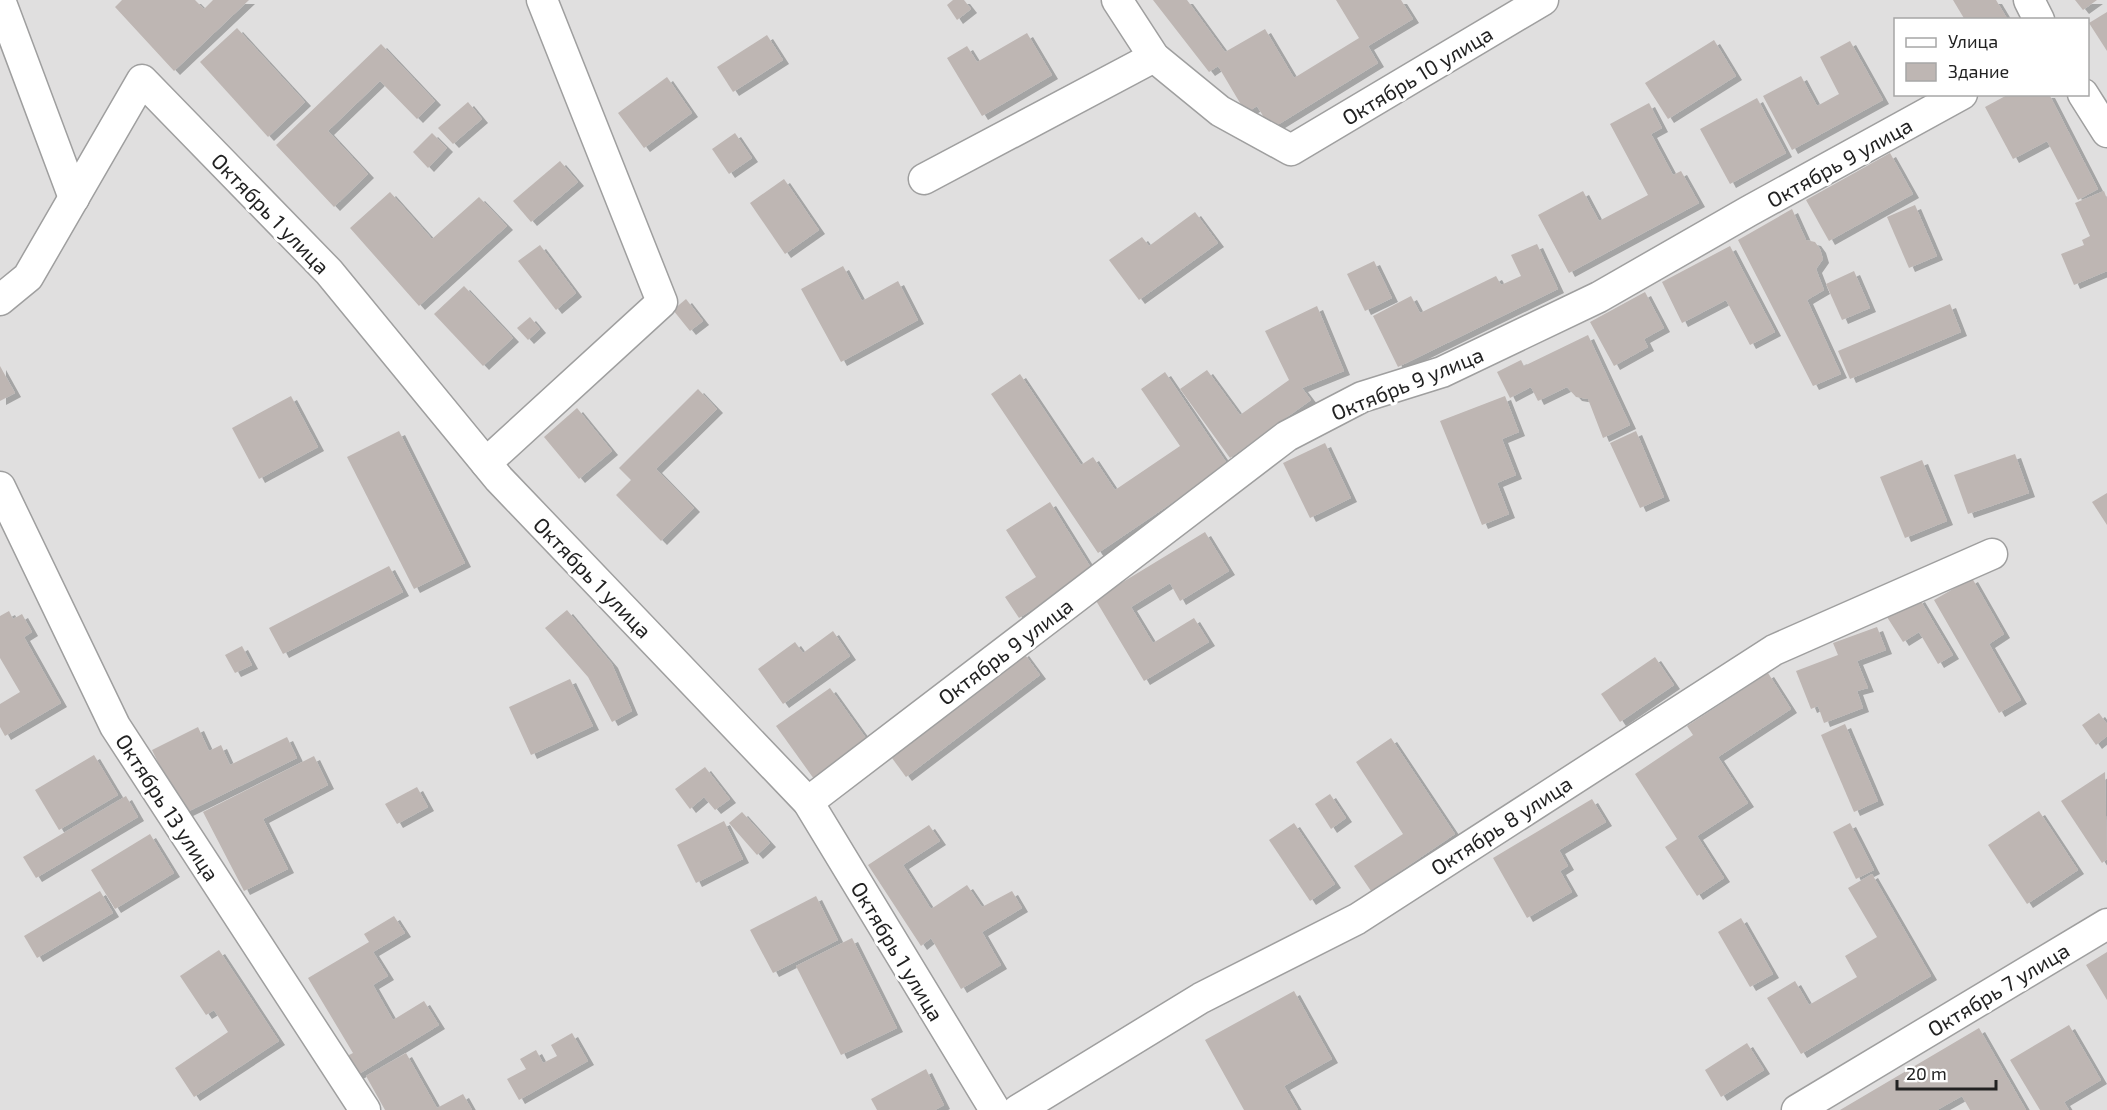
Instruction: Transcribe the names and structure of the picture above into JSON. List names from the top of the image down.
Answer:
{
  "streets": {
    "street": [
      "Октябрь 10 улица",
      "Октябрь 9 улица",
      "Октябрь 1 улица",
      "Октябрь 13 улица",
      "Октябрь 8 улица",
      "Октябрь 7 улица"
    ]
  },
  "crossings": [
    ["Октябрь 9 улица", "Октябрь 1 улица"]
  ],
  "legend": ["Улица", "Здание"],
  "scale_bar": "20 m"
}
